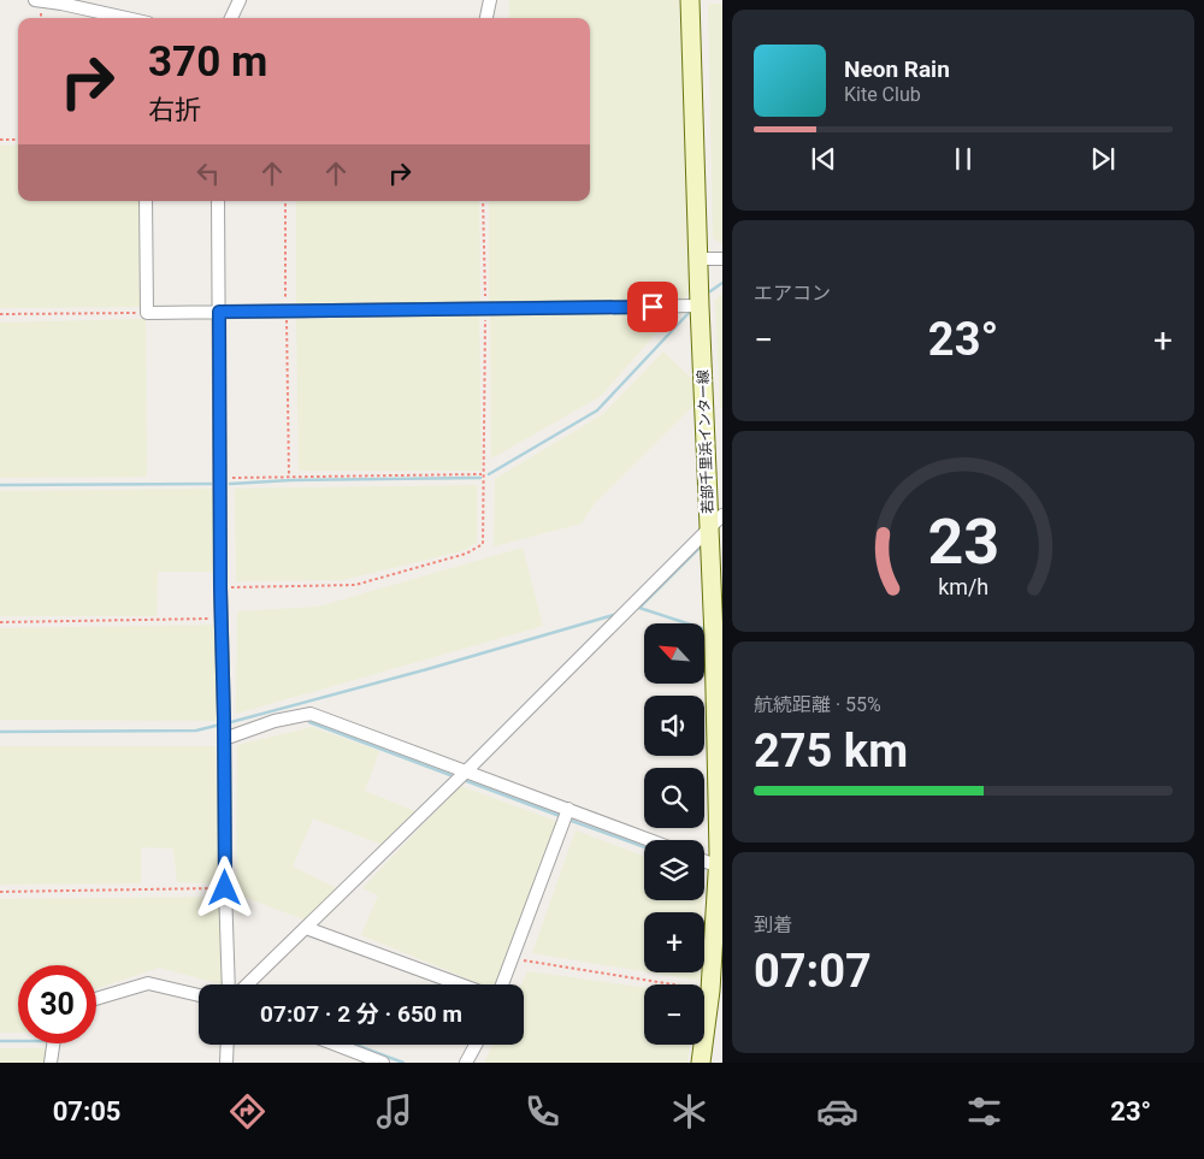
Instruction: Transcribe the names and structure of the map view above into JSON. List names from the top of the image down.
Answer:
{
  "streets": {
    "main road": ["若部千里浜インター線"]
  },
  "north": "top left",
  "page": {
    "turn": ["370 m", "右折"],
    "song": ["Neon Rain", "Kite Club"],
    "tile": [
      "エアコン",
      ["航続距離 · 55%", "275 km"],
      ["到着", "07:07"]
    ],
    "heat": ["−", "23°", "+"],
    "map_buttons": ["+", "−"],
    "limit": "30",
    "trip": "07:07 · 2 分 · 650 m",
    "tabs": ["07:05", "23°"],
    "gauge": ["23", "km/h"]
  }
}
